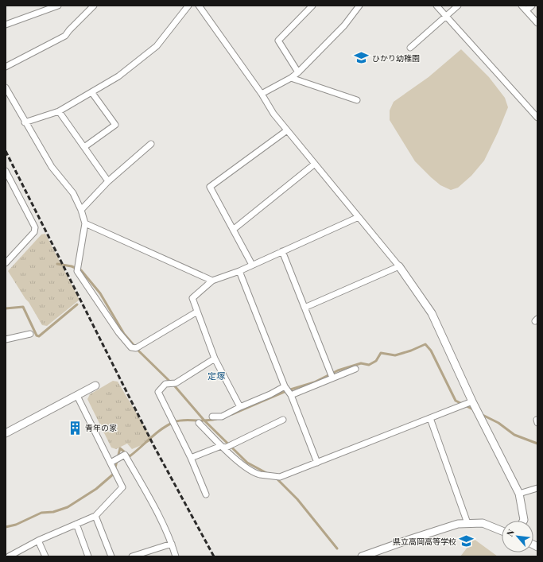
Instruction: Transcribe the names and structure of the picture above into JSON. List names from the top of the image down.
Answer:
{
  "districts": ["定塚"],
  "places": {
    "school or university": ["ひかり幼稚園", "県立高岡高等学校"],
    "building": ["青年の家"]
  },
  "north": "top left"
}
